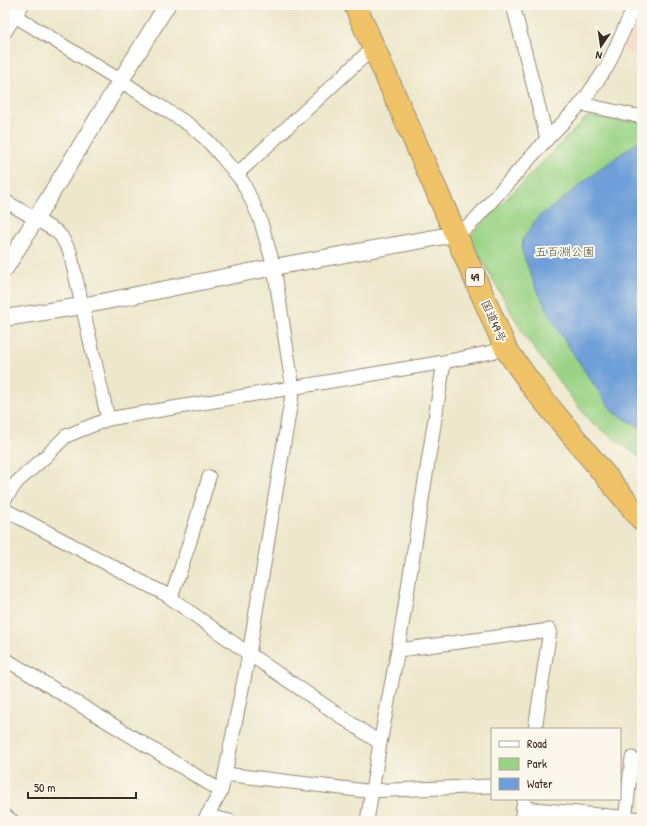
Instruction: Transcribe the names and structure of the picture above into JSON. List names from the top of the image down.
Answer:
{
  "streets": {
    "highway": ["49", "国道49号"]
  },
  "parks": ["五百淵公園"],
  "legend": ["Road", "Park", "Water"],
  "scale_bar": "50 m",
  "north": "bottom"
}
